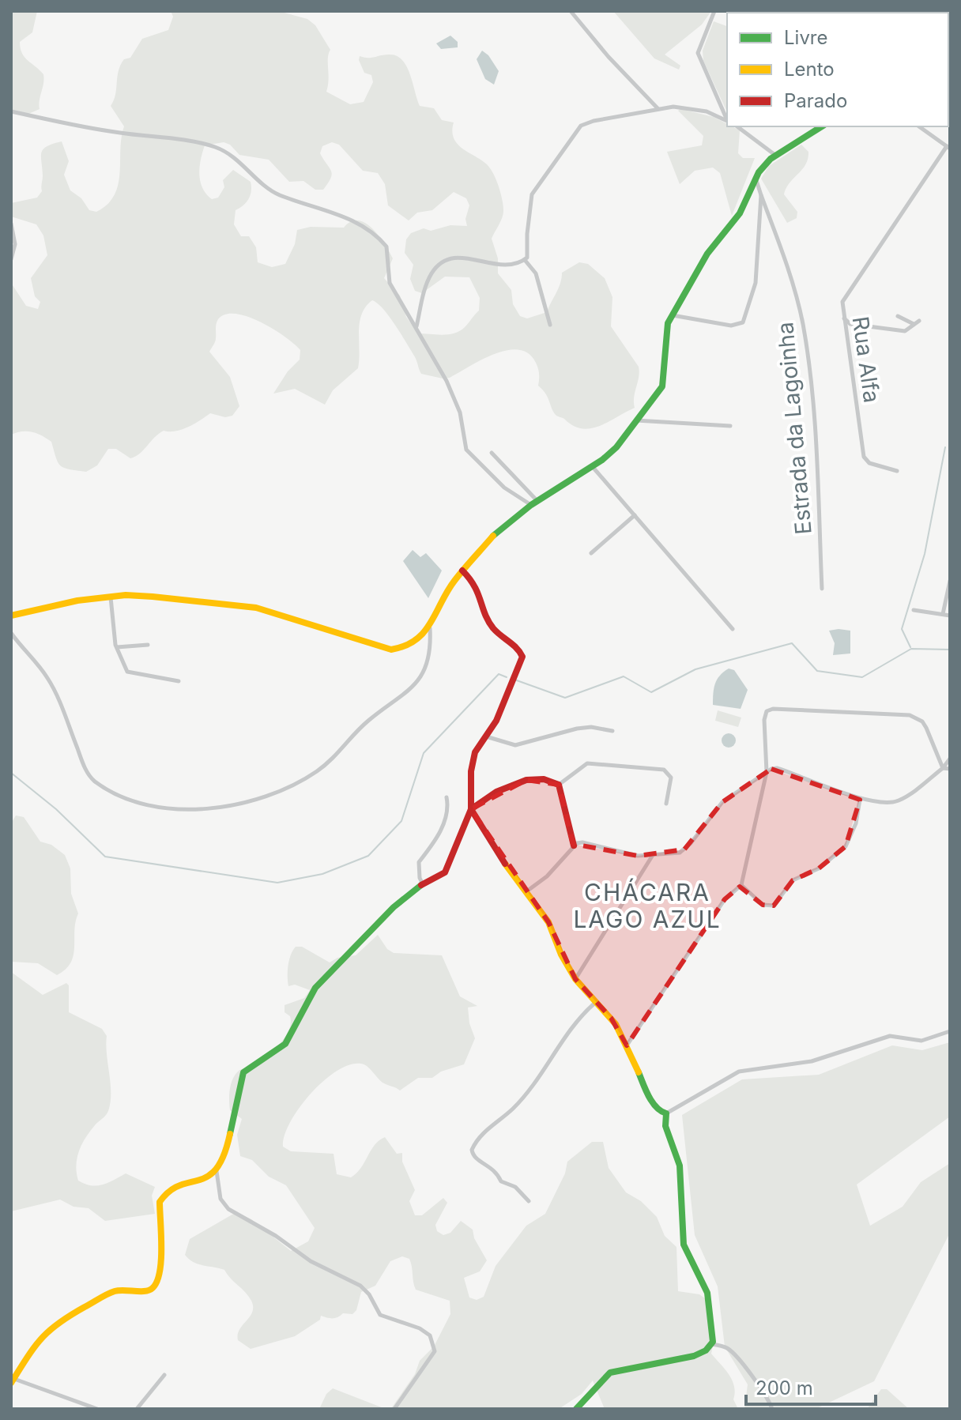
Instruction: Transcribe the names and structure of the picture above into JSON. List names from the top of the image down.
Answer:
{
  "streets": {
    "street": ["Rua Alfa", "Estrada da Lagoinha"]
  },
  "districts": ["CHÁCARA LAGO AZUL"],
  "legend": ["Livre", "Lento", "Parado"],
  "scale_bar": "200 m"
}
